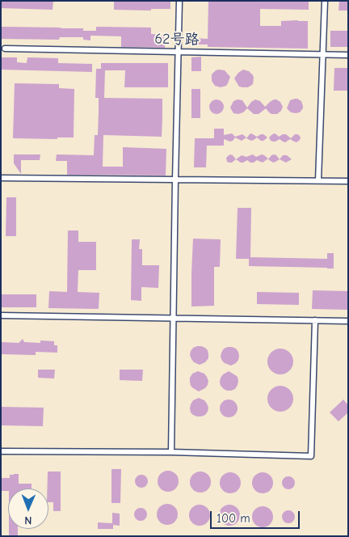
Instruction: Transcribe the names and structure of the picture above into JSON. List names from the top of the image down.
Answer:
{
  "streets": {
    "street": ["62号路"]
  },
  "scale_bar": "100 m",
  "north": "bottom"
}
